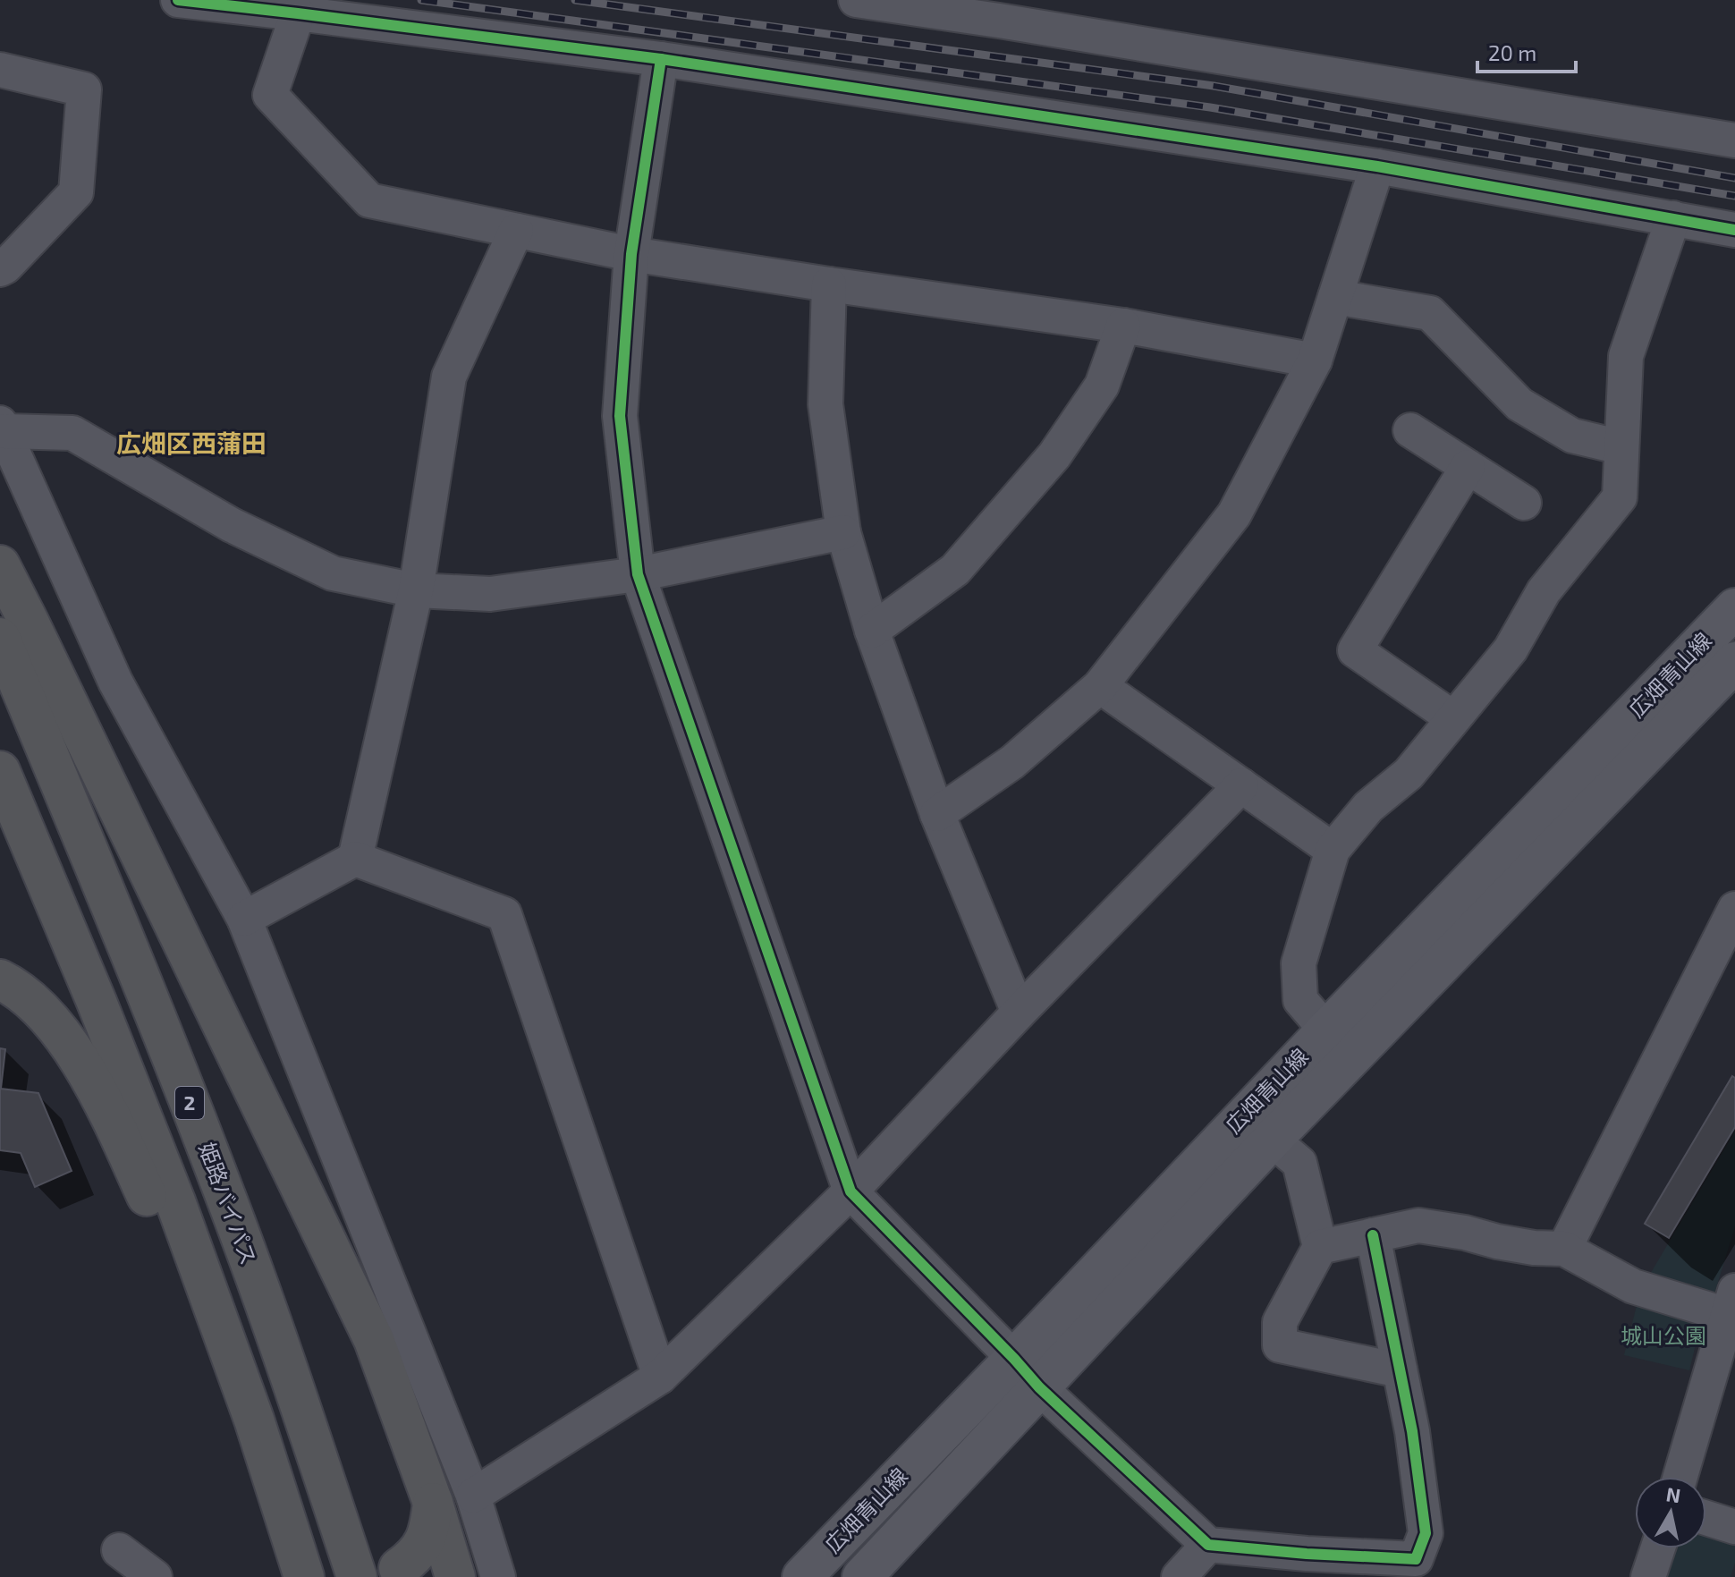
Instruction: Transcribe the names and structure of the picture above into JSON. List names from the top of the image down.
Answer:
{
  "streets": {
    "highway": ["2", "姫路バイパス"],
    "main road": ["広畑青山線"]
  },
  "districts": ["広畑区西蒲田"],
  "parks": ["城山公園"],
  "scale_bar": "20 m",
  "north": "top"
}
